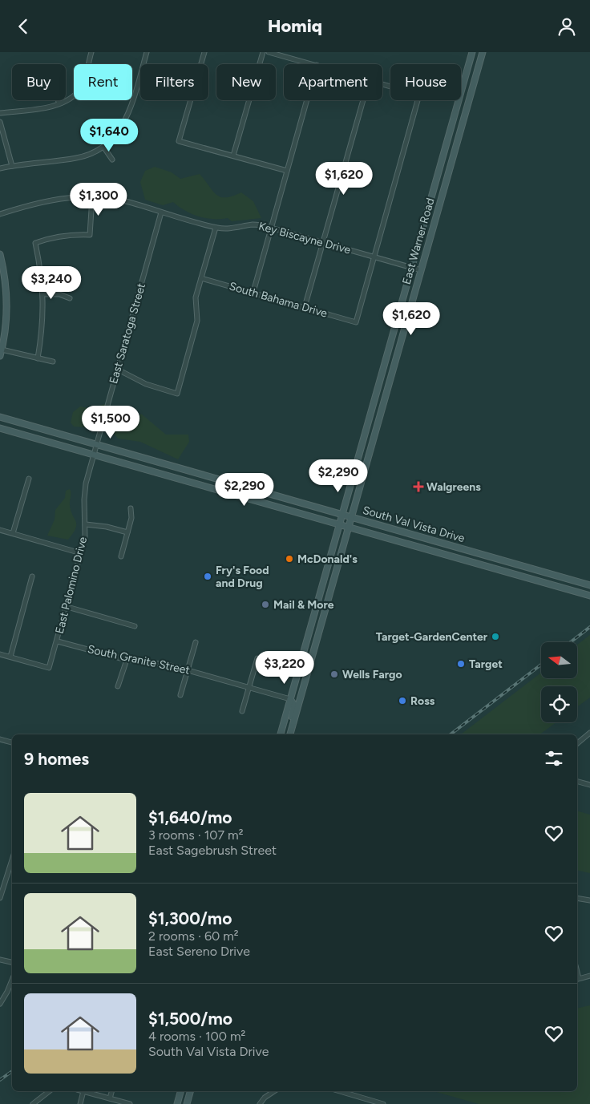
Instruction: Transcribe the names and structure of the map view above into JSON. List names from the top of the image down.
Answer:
{
  "streets": {
    "main road": ["East Warner Road", "South Val Vista Drive"],
    "street": [
      "Key Biscayne Drive",
      "South Bahama Drive",
      "East Saratoga Street",
      "East Palomino Drive",
      "South Granite Street"
    ]
  },
  "crossings": [
    ["Key Biscayne Drive", "East Warner Road"],
    ["Key Biscayne Drive", "South Bahama Drive"],
    ["Key Biscayne Drive", "East Saratoga Street"],
    ["East Warner Road", "South Val Vista Drive"],
    ["East Warner Road", "South Granite Street"],
    ["East Saratoga Street", "South Val Vista Drive"],
    ["East Saratoga Street", "East Palomino Drive"],
    ["South Val Vista Drive", "East Palomino Drive"],
    ["East Palomino Drive", "South Granite Street"]
  ],
  "places": {
    "health": ["Walgreens"],
    "other": [
      "McDonald's",
      "Fry's Food and Drug",
      "Mail & More",
      "Target-GardenCenter",
      "Target",
      "Wells Fargo",
      "Ross"
    ]
  },
  "north": "left",
  "page": {
    "header": "Homiq",
    "chip": [
      "Buy",
      "Rent",
      "Filters",
      "New",
      "Apartment",
      "House"
    ],
    "price": [
      "$1,640",
      "$1,620",
      "$1,300",
      "$3,240",
      "$1,620",
      "$1,500",
      "$2,290",
      "$2,290",
      "$3,220"
    ],
    "heading": "9 homes",
    "list": [
      {
        "name": "$1,640/mo",
        "note": "3 rooms · 107 m² · East Sagebrush Street"
      },
      {
        "name": "$1,300/mo",
        "note": "2 rooms · 60 m² · East Sereno Drive"
      },
      {
        "name": "$1,500/mo",
        "note": "4 rooms · 100 m² · South Val Vista Drive"
      }
    ]
  }
}
